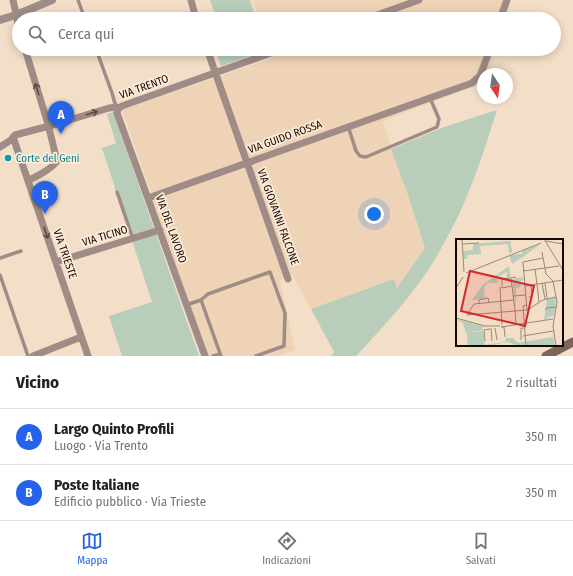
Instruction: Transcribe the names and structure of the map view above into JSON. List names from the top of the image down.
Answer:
{
  "streets": {
    "street": [
      "VIA TRENTO",
      "VIA GUIDO ROSSA",
      "VIA GIOVANNI FALCONE",
      "VIA DEL LAVORO",
      "VIA TICINO",
      "VIA TRIESTE"
    ]
  },
  "crossings": [
    ["VIA TRENTO", "VIA GIOVANNI FALCONE"],
    ["VIA TRENTO", "VIA DEL LAVORO"],
    ["VIA TRENTO", "VIA TRIESTE"],
    ["VIA GUIDO ROSSA", "VIA GIOVANNI FALCONE"],
    ["VIA GUIDO ROSSA", "VIA DEL LAVORO"],
    ["VIA DEL LAVORO", "VIA TICINO"],
    ["VIA TICINO", "VIA TRIESTE"]
  ],
  "one_way": ["VIA TRIESTE"],
  "places": ["Corte del Geni"],
  "north": "bottom",
  "page": {
    "search": "Cerca qui",
    "pins": ["A", "B"],
    "heading": ["Vicino", "2 risultati"],
    "list": [
      {
        "mark": "A",
        "name": "Largo Quinto Profili",
        "note": "Luogo · Via Trento",
        "value": "350 m"
      },
      {
        "mark": "B",
        "name": "Poste Italiane",
        "note": "Edificio pubblico · Via Trieste",
        "value": "350 m"
      }
    ],
    "nav": ["Mappa", "Indicazioni", "Salvati"]
  }
}
